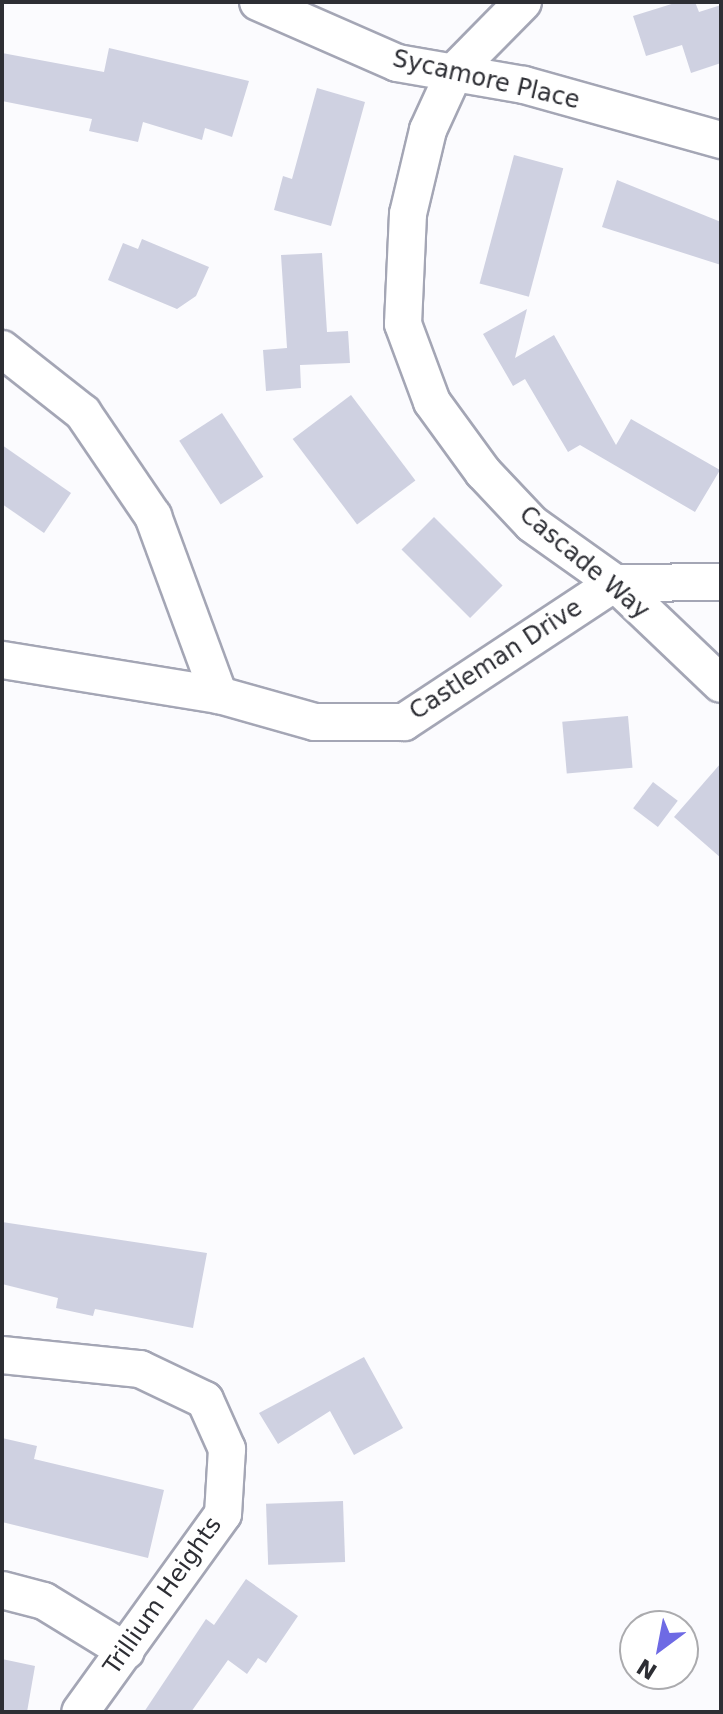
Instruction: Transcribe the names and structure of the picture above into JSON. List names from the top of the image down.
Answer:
{
  "streets": {
    "street": [
      "Sycamore Place",
      "Cascade Way",
      "Castleman Drive",
      "Trillium Heights"
    ]
  },
  "crossings": [
    ["Sycamore Place", "Cascade Way"],
    ["Cascade Way", "Castleman Drive"]
  ],
  "north": "bottom left"
}
